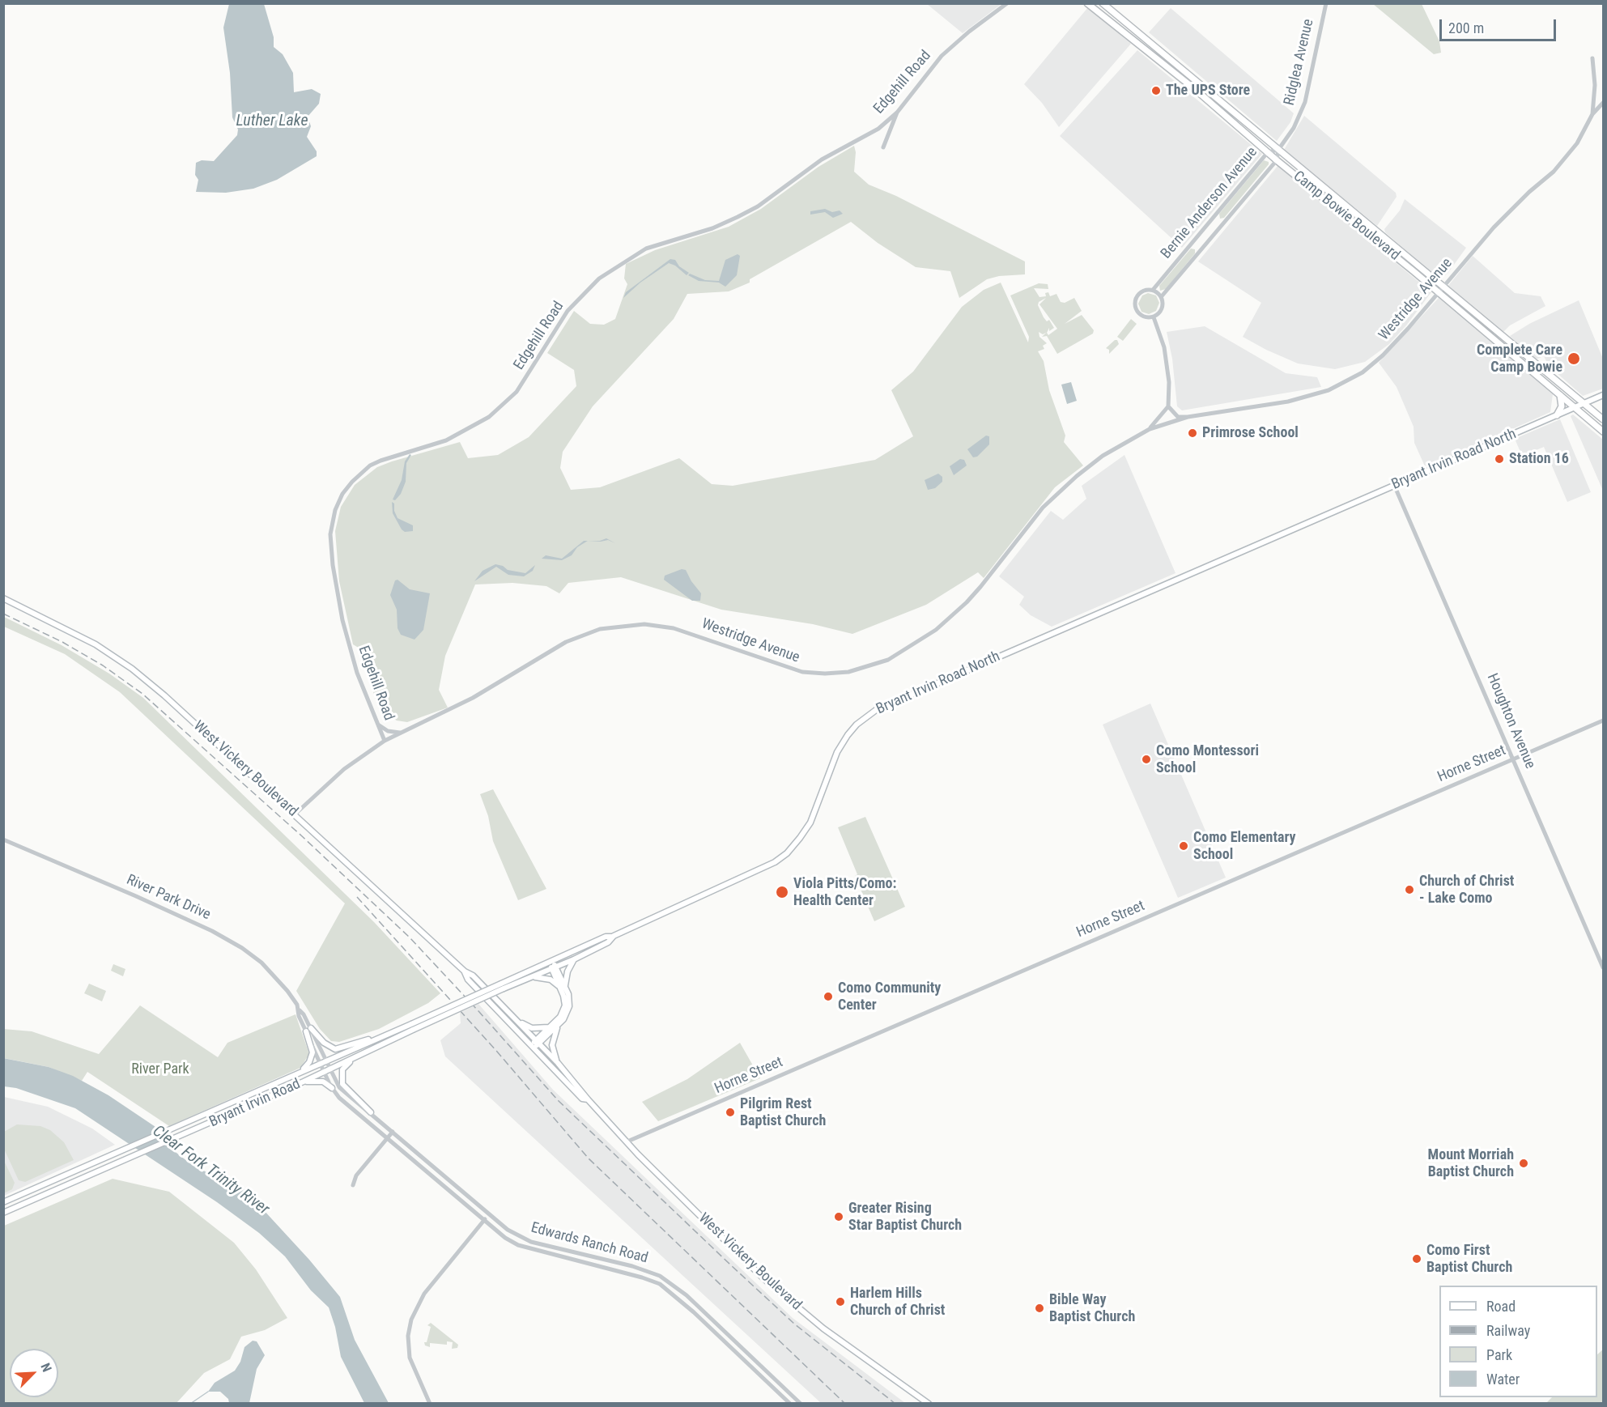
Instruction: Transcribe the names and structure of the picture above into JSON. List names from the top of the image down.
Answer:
{
  "streets": {
    "main road": [
      "Camp Bowie Boulevard",
      "Bryant Irvin Road North",
      "West Vickery Boulevard",
      "Bryant Irvin Road"
    ],
    "street": [
      "Ridglea Avenue",
      "Edgehill Road",
      "Bernie Anderson Avenue",
      "Westridge Avenue",
      "Houghton Avenue",
      "Horne Street",
      "River Park Drive",
      "Edwards Ranch Road"
    ]
  },
  "crossings": [
    ["Ridglea Avenue", "Bernie Anderson Avenue"],
    ["Ridglea Avenue", "Camp Bowie Boulevard"],
    ["Edgehill Road", "Westridge Avenue"],
    ["Bernie Anderson Avenue", "Camp Bowie Boulevard"],
    ["Camp Bowie Boulevard", "Westridge Avenue"],
    ["Camp Bowie Boulevard", "Bryant Irvin Road North"],
    ["Westridge Avenue", "West Vickery Boulevard"],
    ["Bryant Irvin Road North", "Houghton Avenue"],
    ["Bryant Irvin Road North", "Bryant Irvin Road"],
    ["Houghton Avenue", "Horne Street"],
    ["Horne Street", "West Vickery Boulevard"],
    ["River Park Drive", "Bryant Irvin Road"],
    ["River Park Drive", "Edwards Ranch Road"],
    ["Bryant Irvin Road", "Edwards Ranch Road"]
  ],
  "water": ["Luther Lake", "Clear Fork Trinity River"],
  "parks": ["River Park"],
  "places": [
    "The UPS Store",
    "Complete Care Camp Bowie",
    "Primrose School",
    "Station 16",
    "Como Montessori School",
    "Como Elementary School",
    "Church of Christ - Lake Como",
    "Viola Pitts/Como: Health Center",
    "Como Community Center",
    "Pilgrim Rest Baptist Church",
    "Mount Morriah Baptist Church",
    "Greater Rising Star Baptist Church",
    "Como First Baptist Church",
    "Harlem Hills Church of Christ",
    "Bible Way Baptist Church"
  ],
  "legend": [
    "Road",
    "Railway",
    "Park",
    "Water"
  ],
  "scale_bar": "200 m",
  "north": "top right"
}
